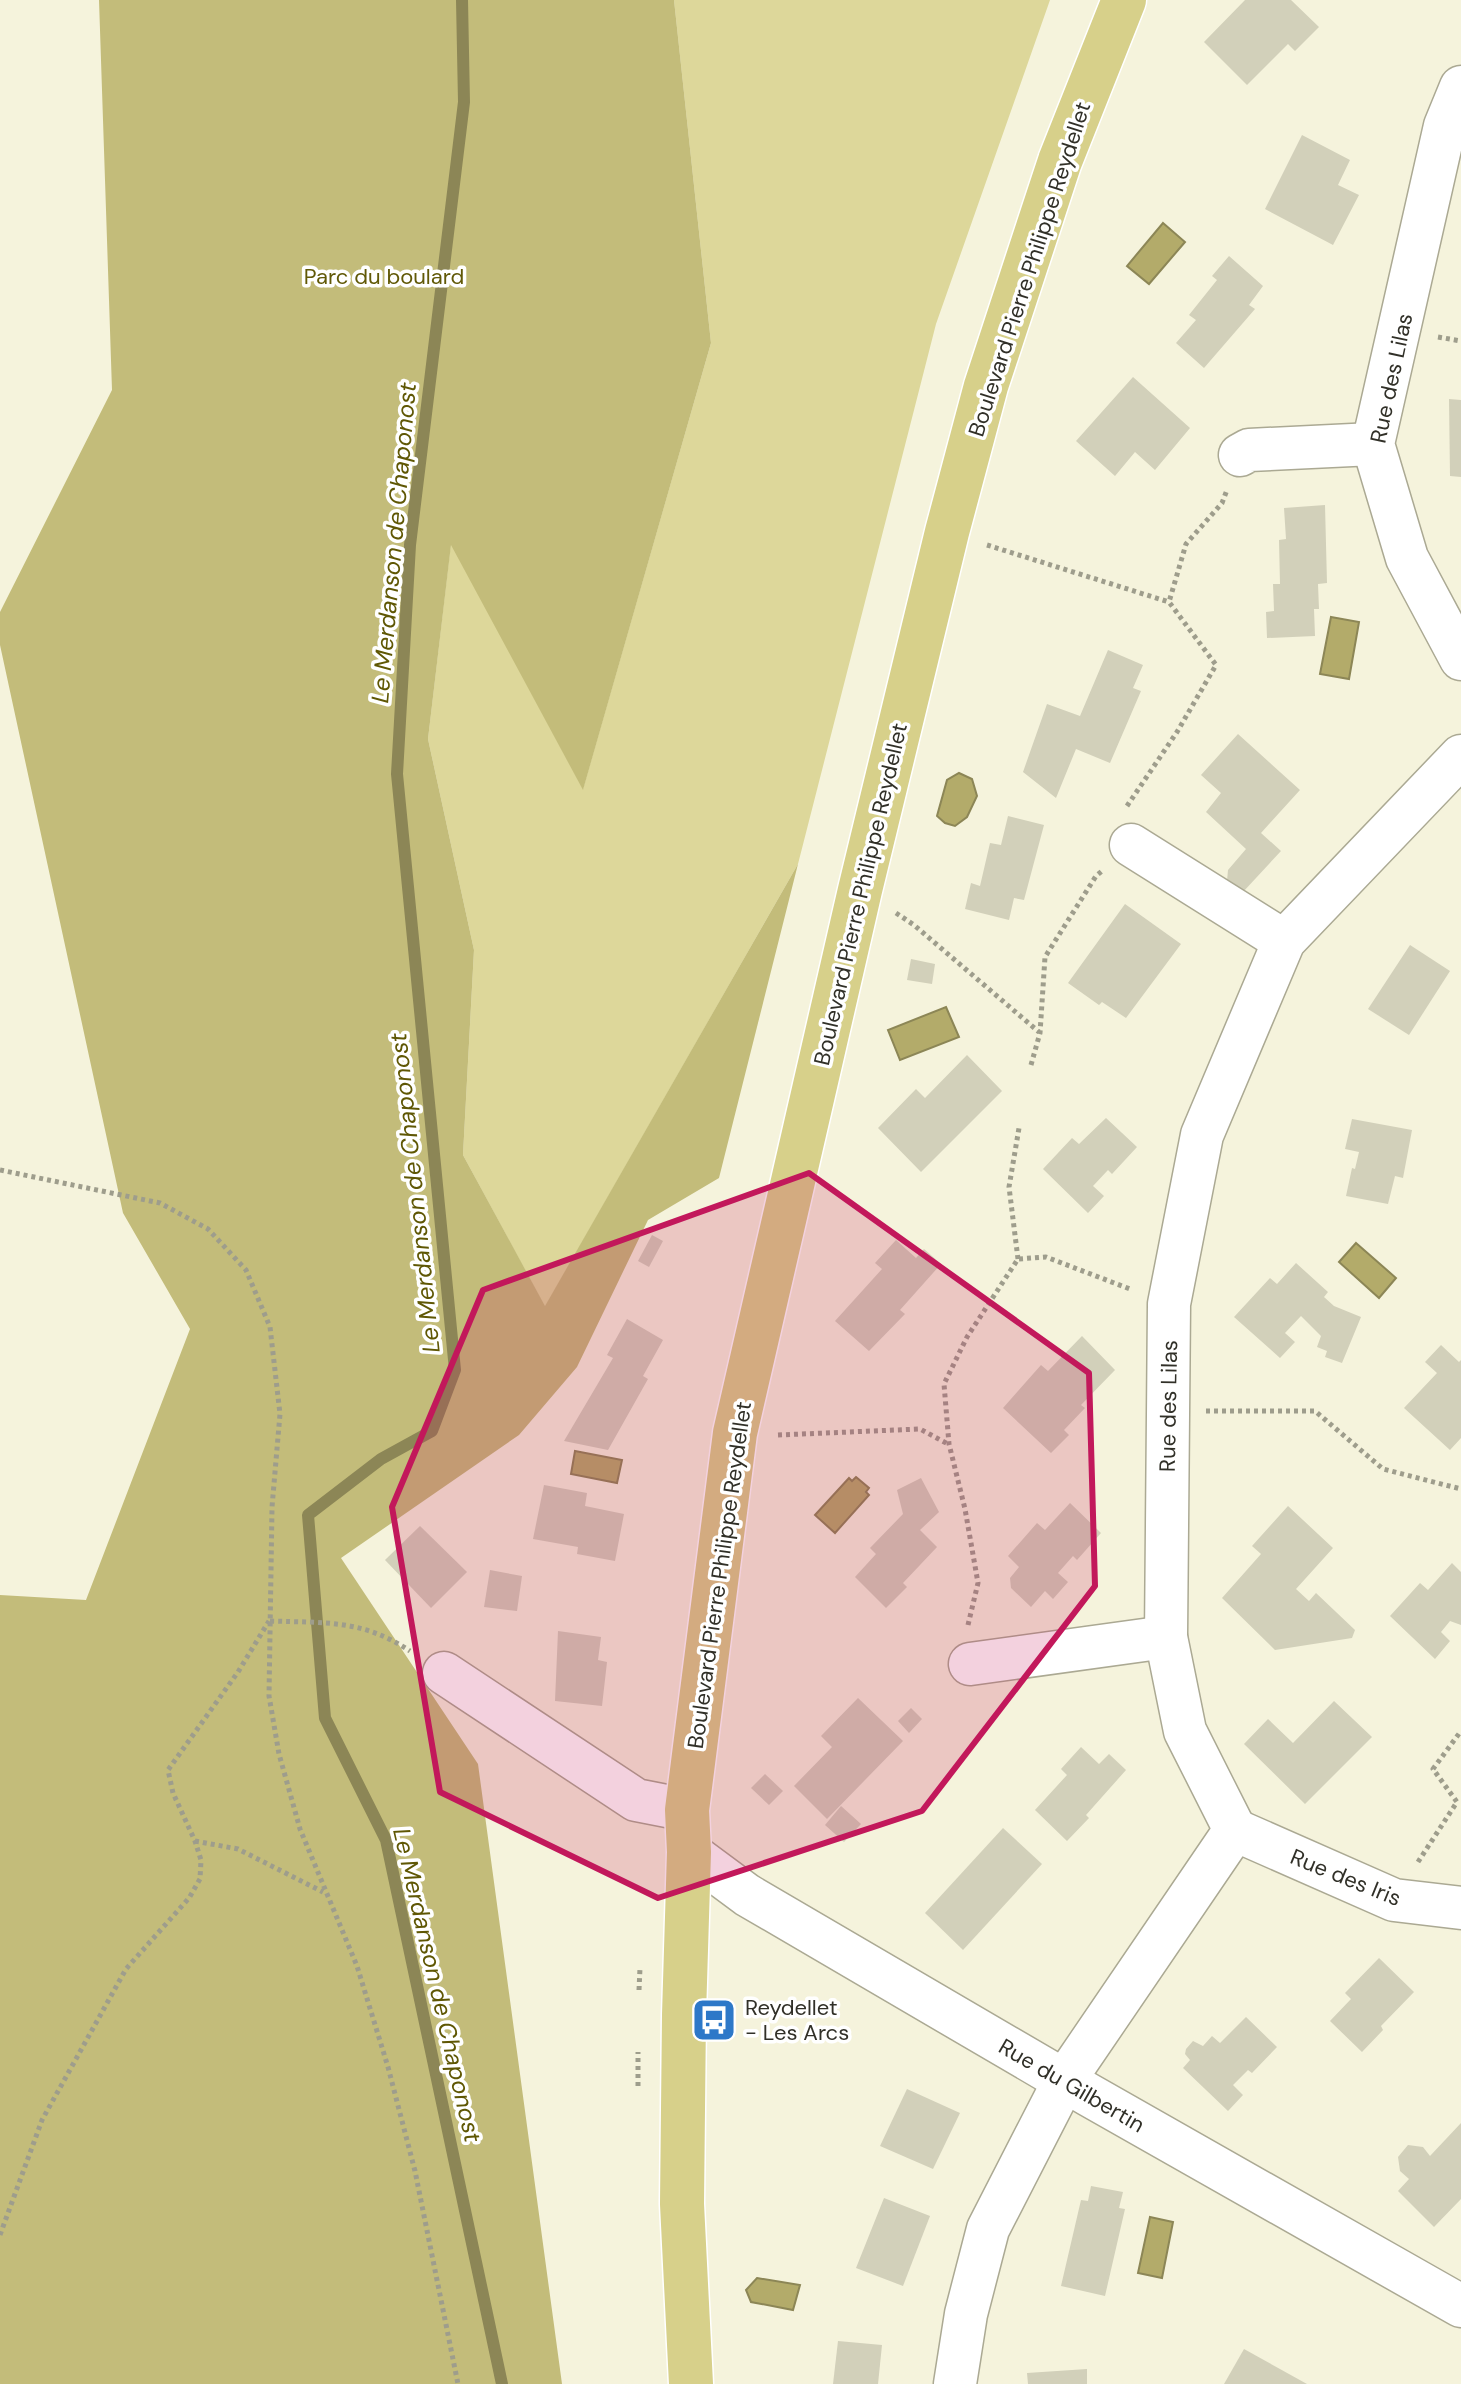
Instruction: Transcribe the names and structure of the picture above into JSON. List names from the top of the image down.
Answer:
{
  "streets": {
    "main road": ["Boulevard Pierre Philippe Reydellet"],
    "street": ["Rue des Lilas", "Rue des Iris", "Rue du Gilbertin"]
  },
  "crossings": [
    ["Boulevard Pierre Philippe Reydellet", "Rue du Gilbertin"],
    ["Rue des Lilas", "Rue des Iris"]
  ],
  "water": ["Le Merdanson de Chaponost"],
  "parks": ["Parc du boulard"],
  "places": {
    "bus stop": ["Reydellet - Les Arcs"]
  }
}
